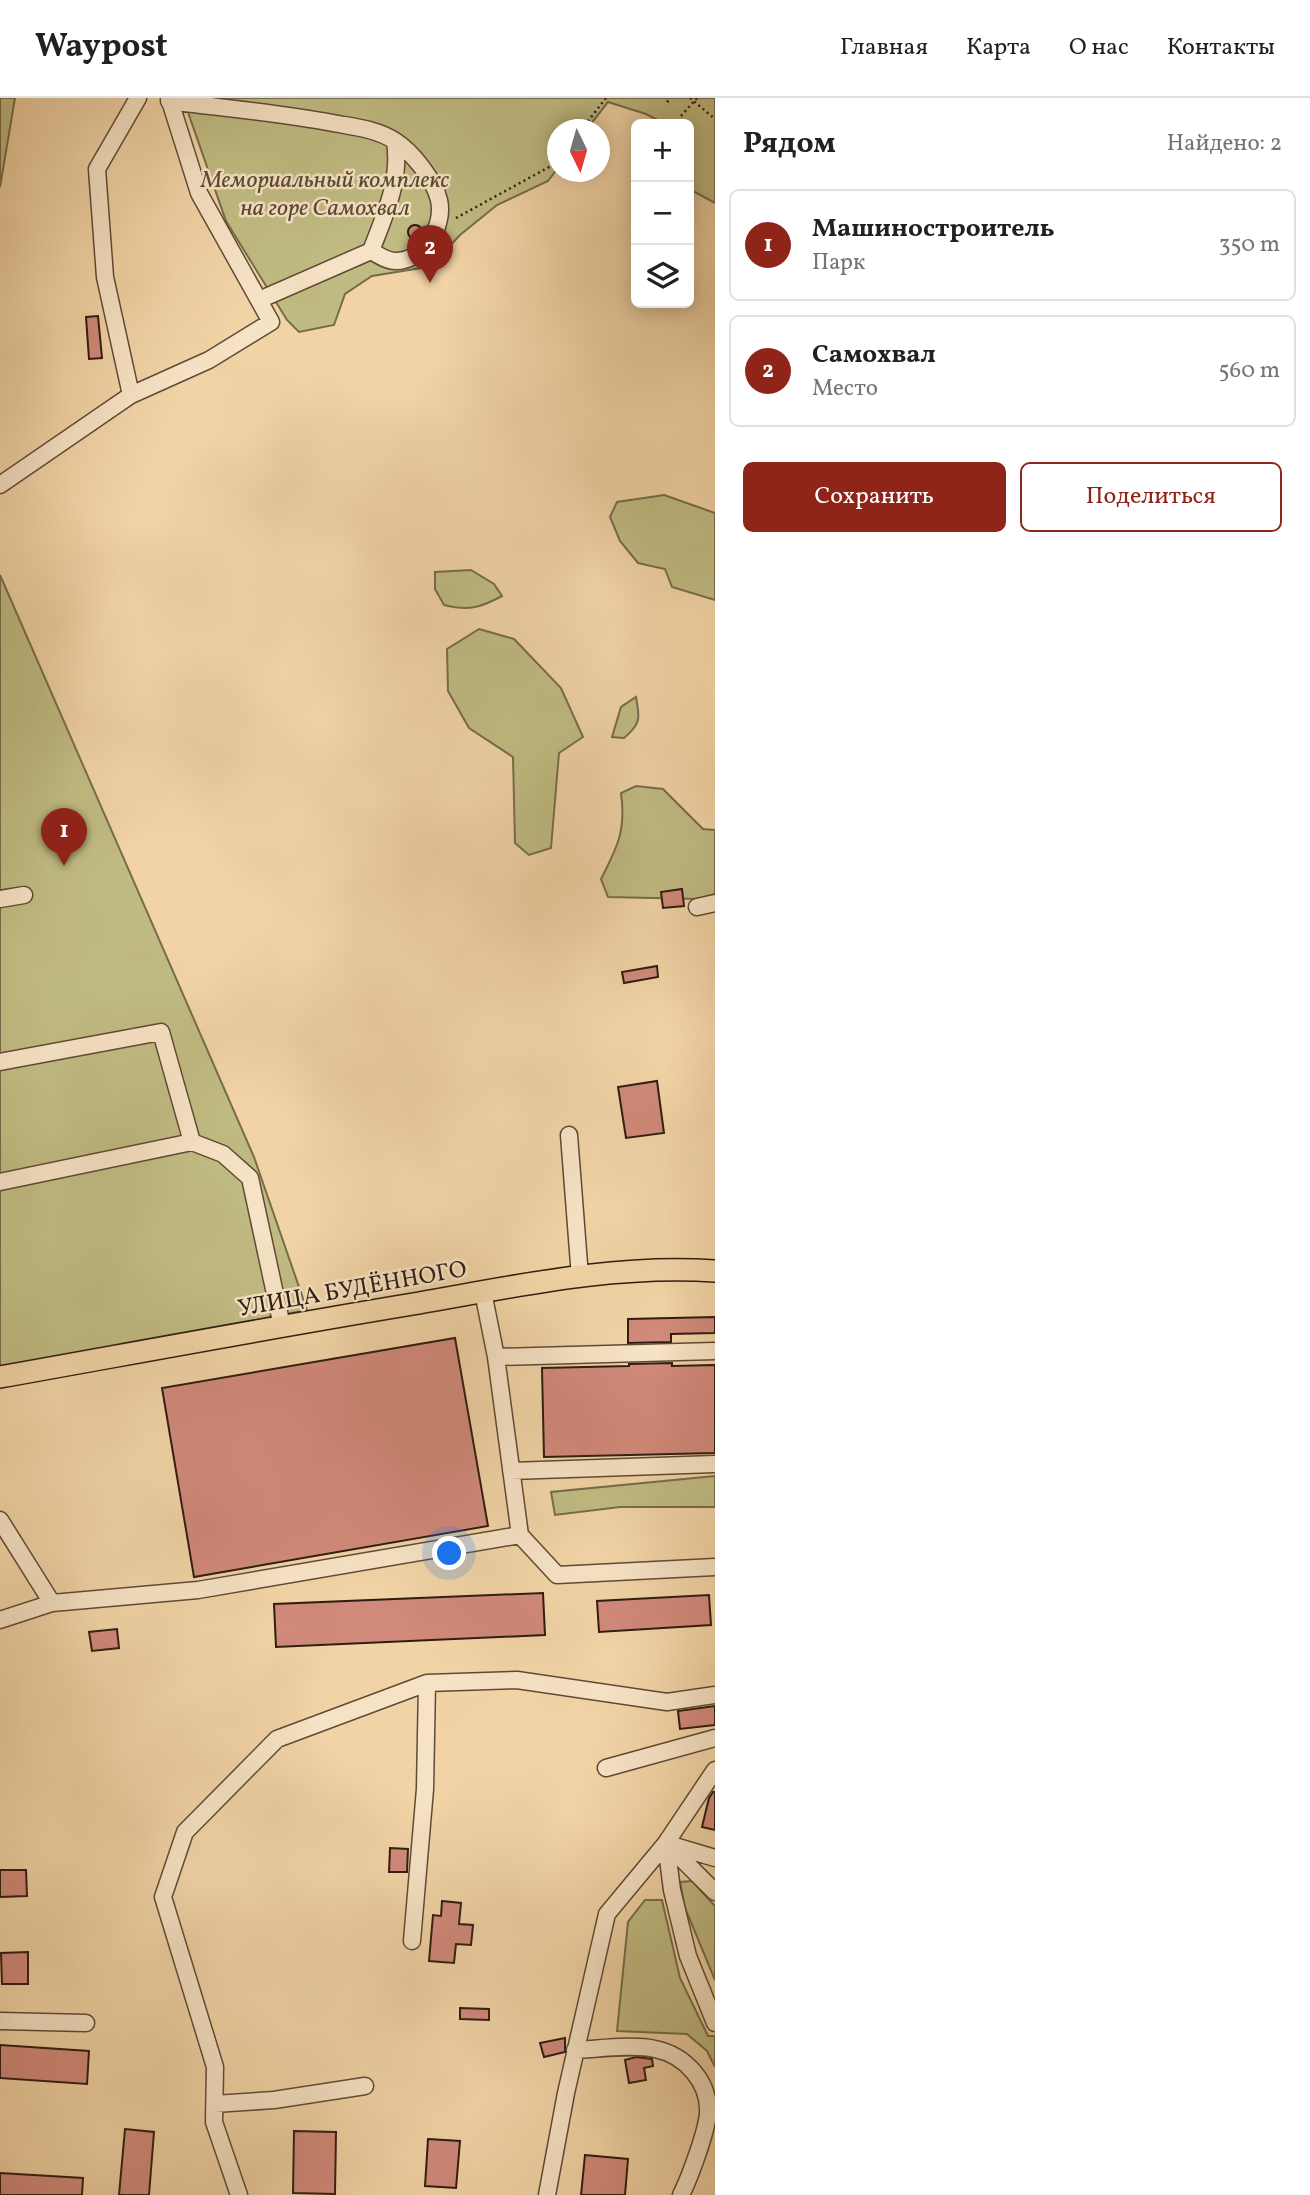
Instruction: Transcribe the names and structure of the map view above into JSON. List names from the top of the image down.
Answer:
{
  "streets": {
    "main road": ["УЛИЦА БУДЁННОГО"]
  },
  "parks": ["Мемориальный комплекс на горе Самохвал"],
  "north": "bottom",
  "page": {
    "header": "Waypost",
    "nav": [
      "Главная",
      "Карта",
      "О нас",
      "Контакты"
    ],
    "heading": ["Рядом", "Найдено: 2"],
    "map_buttons": ["+", "−"],
    "list": [
      {
        "mark": "1",
        "name": "Машиностроитель",
        "note": "Парк",
        "value": "350 m"
      },
      {
        "mark": "2",
        "name": "Самохвал",
        "note": "Место",
        "value": "560 m"
      }
    ],
    "pins": ["2", "1"],
    "buttons": ["Сохранить", "Поделиться"]
  }
}
